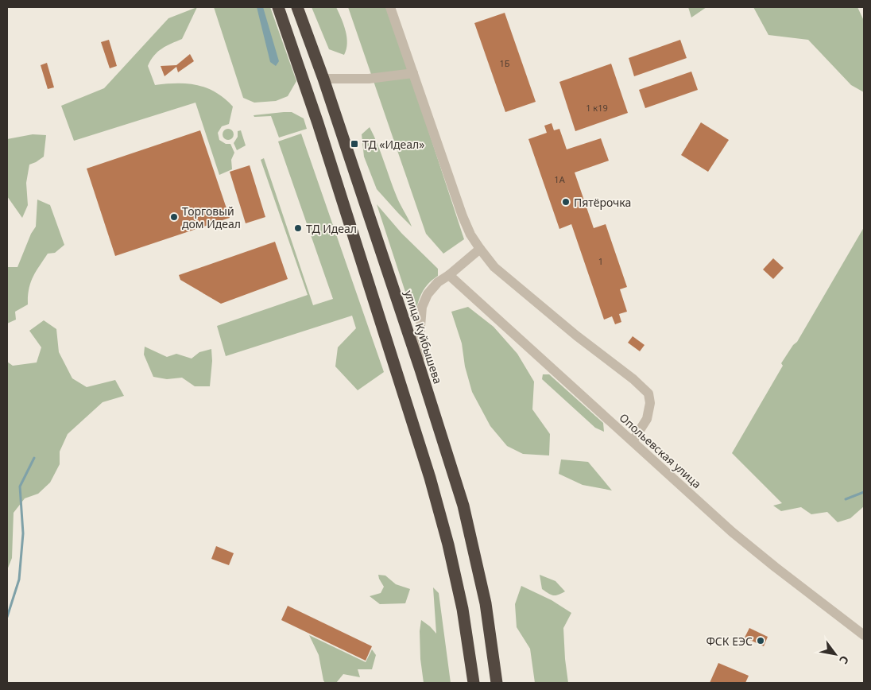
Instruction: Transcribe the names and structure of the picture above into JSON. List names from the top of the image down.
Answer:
{
  "streets": {
    "highway": ["улица Куйбышева"],
    "street": ["Опольевская улица"]
  },
  "places": {
    "transit": ["ТД «Идеал»"],
    "other": [
      "Пятёрочка",
      "Торговый дом Идеал",
      "ТД Идеал",
      "ФСК ЕЭС"
    ]
  },
  "house_numbers": [
    "1Б",
    "1 к19",
    "1А",
    "1"
  ],
  "north": "bottom right"
}
